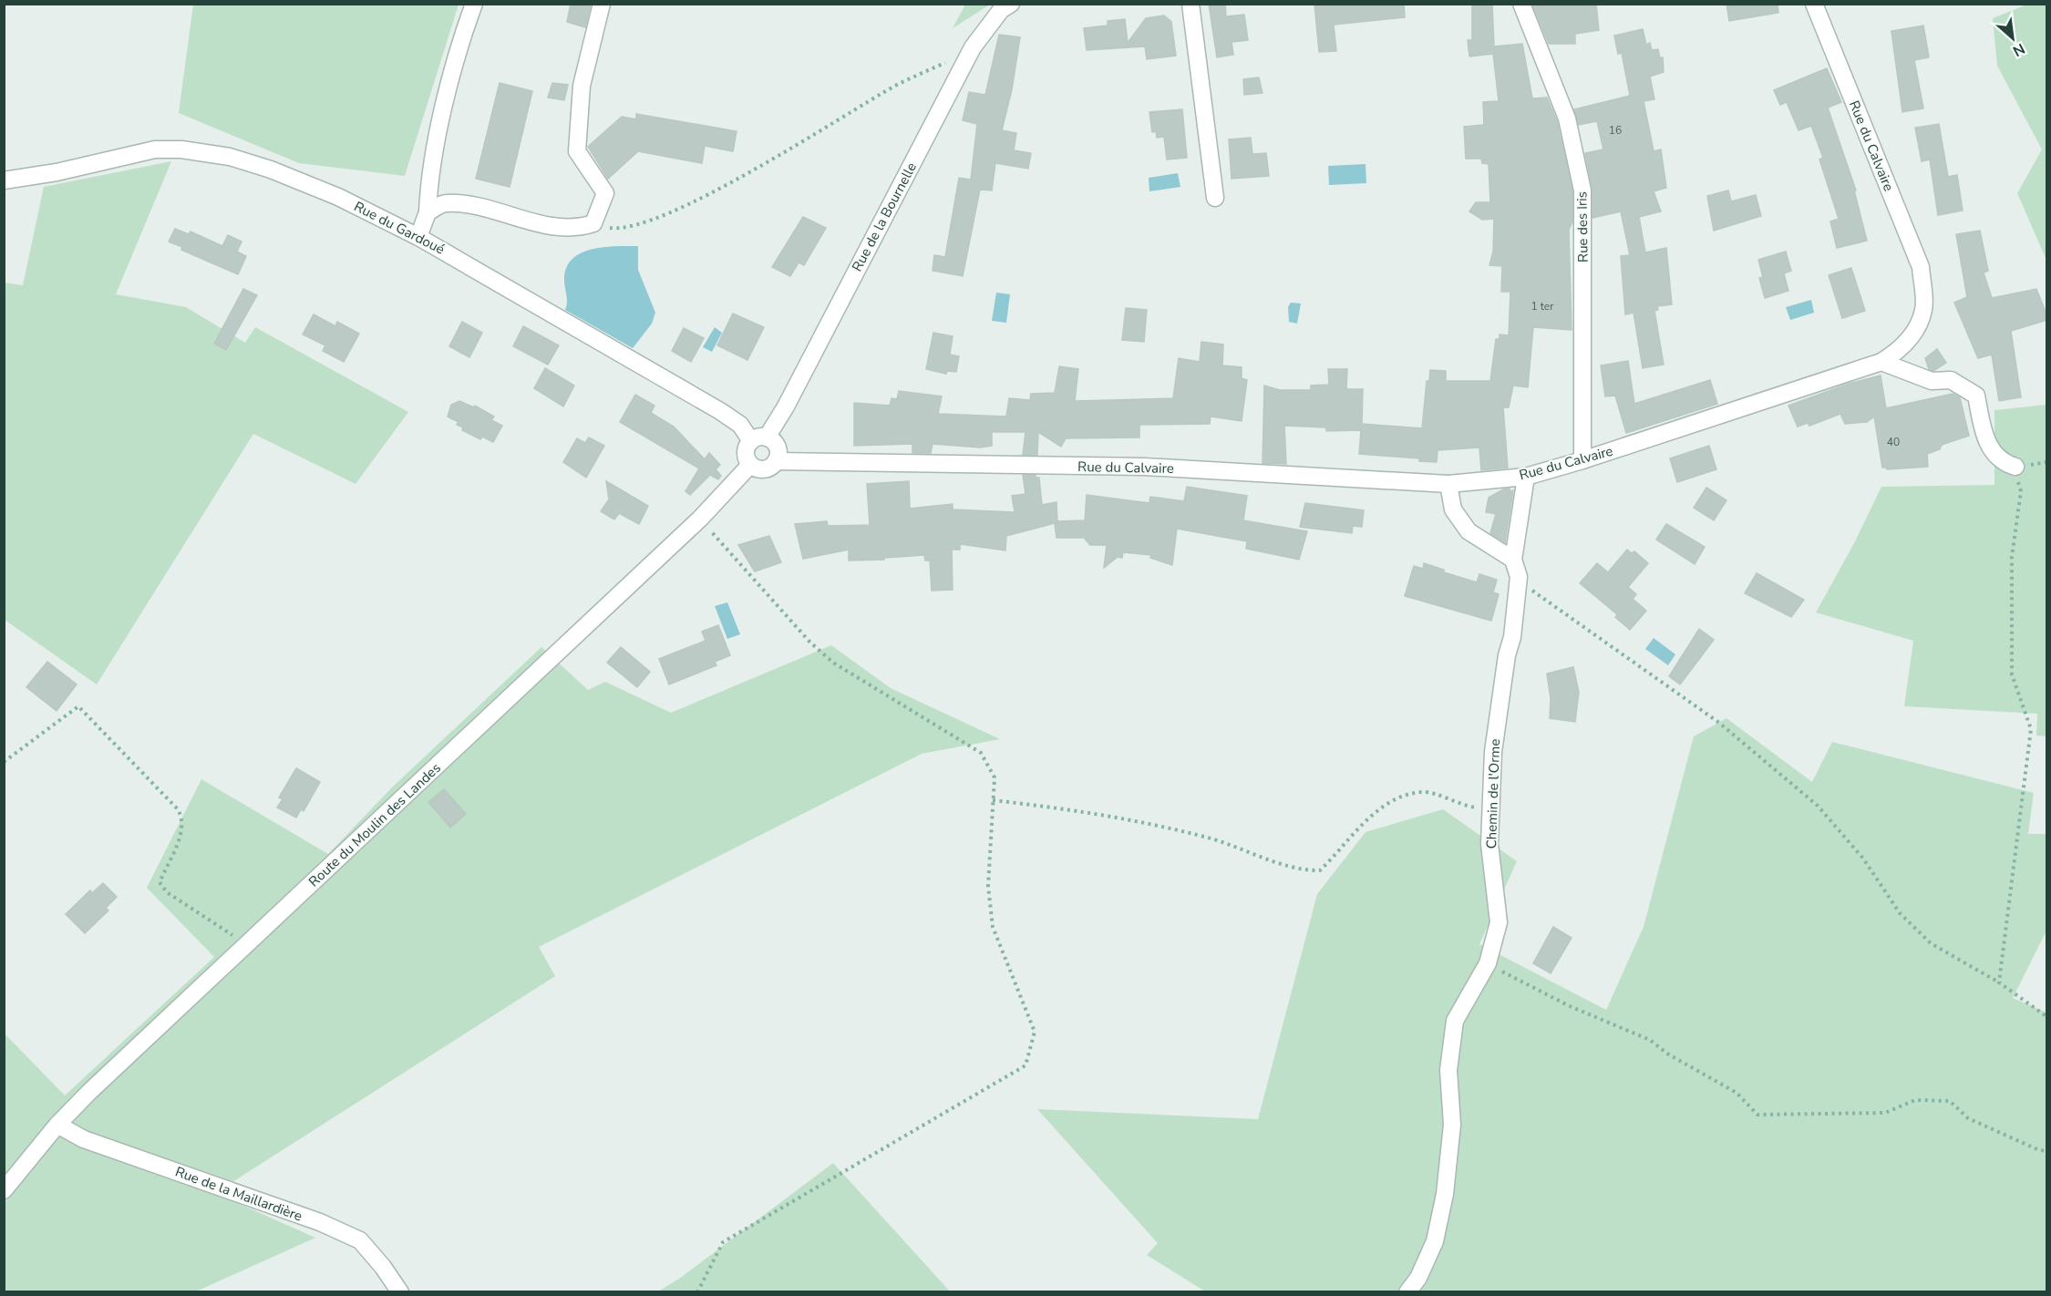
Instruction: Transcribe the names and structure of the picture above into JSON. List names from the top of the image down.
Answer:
{
  "streets": {
    "street": [
      "Rue du Calvaire",
      "Rue de la Bournelle",
      "Rue des Iris",
      "Rue du Gardoué",
      "Chemin de l'Orme",
      "Route du Moulin des Landes",
      "Rue de la Maillardière"
    ]
  },
  "crossings": [
    ["Rue du Calvaire", "Rue de la Bournelle"],
    ["Rue du Calvaire", "Rue des Iris"],
    ["Rue du Calvaire", "Rue du Gardoué"],
    ["Rue du Calvaire", "Chemin de l'Orme"],
    ["Rue du Calvaire", "Route du Moulin des Landes"],
    ["Rue de la Bournelle", "Rue du Gardoué"],
    ["Rue de la Bournelle", "Route du Moulin des Landes"],
    ["Rue du Gardoué", "Route du Moulin des Landes"],
    ["Route du Moulin des Landes", "Rue de la Maillardière"]
  ],
  "house_numbers": ["16", "1 ter", "40"],
  "north": "bottom right"
}
